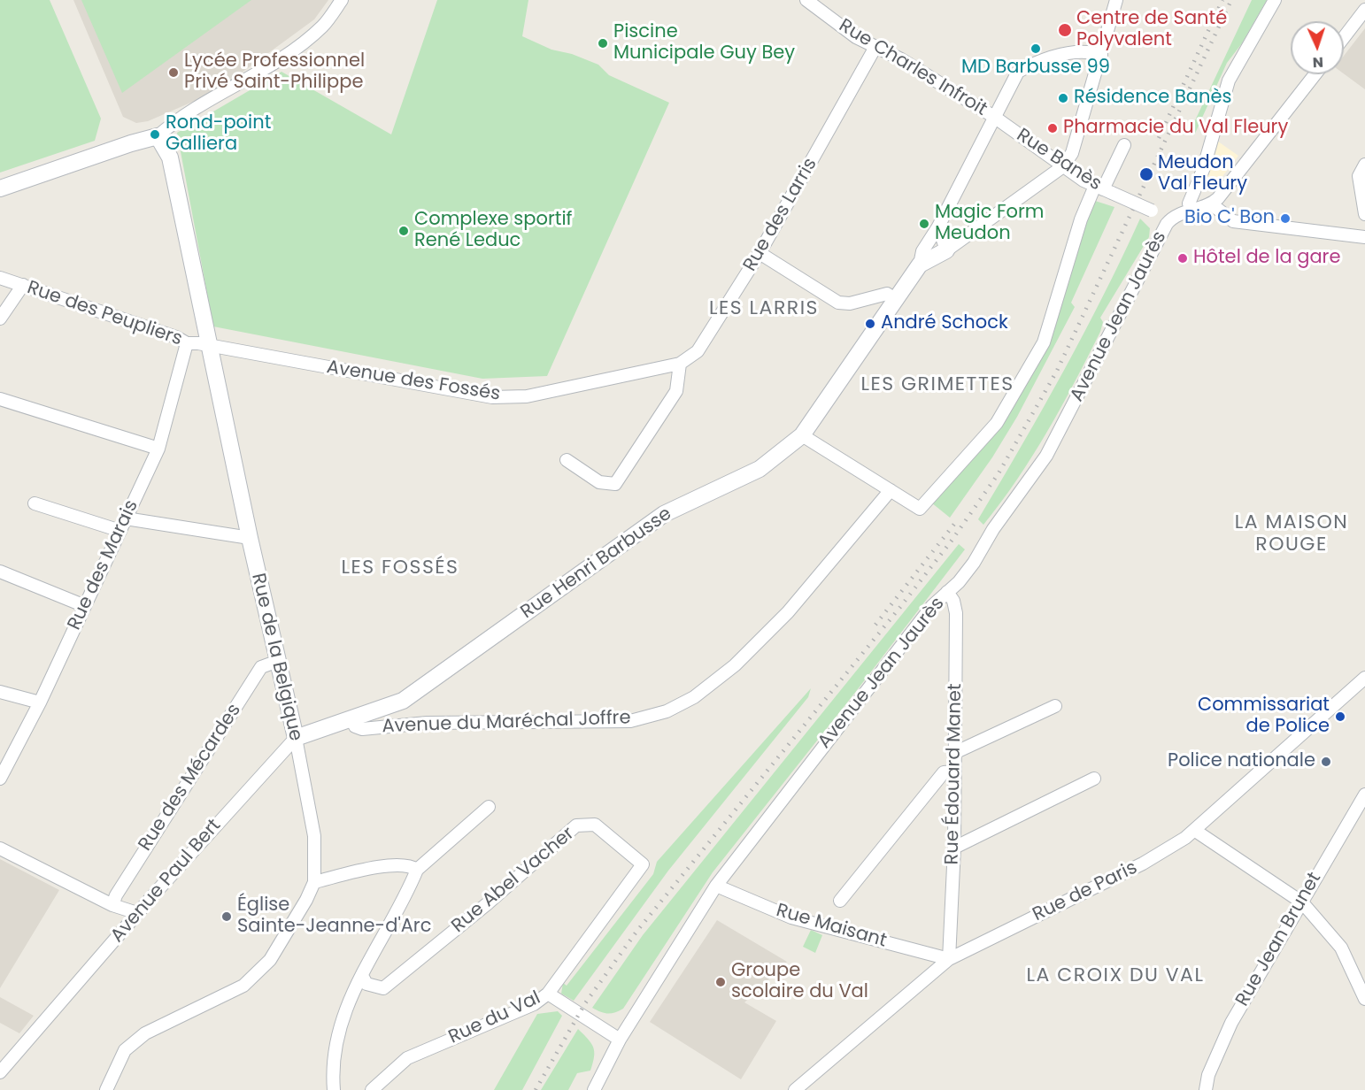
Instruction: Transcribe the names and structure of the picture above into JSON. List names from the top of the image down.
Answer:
{
  "streets": {
    "street": [
      "Rue Charles Infroit",
      "Rue Banès",
      "Rue des Larris",
      "Rue des Peupliers",
      "Avenue Jean Jaurès",
      "Avenue des Fossés",
      "Rue Henri Barbusse",
      "Rue des Marais",
      "Rue de la Belgique",
      "Avenue du Maréchal Joffre",
      "Rue Édouard Manet",
      "Rue des Mécardes",
      "Rue Abel Vacher",
      "Avenue Paul Bert",
      "Rue de Paris",
      "Rue Maisant",
      "Rue Jean Brunet",
      "Rue du Val"
    ]
  },
  "crossings": [
    ["Rue Charles Infroit", "Rue Banès"],
    ["Rue Charles Infroit", "Rue des Larris"],
    ["Rue Charles Infroit", "Rue Henri Barbusse"],
    ["Rue Banès", "Avenue Jean Jaurès"],
    ["Rue Banès", "Rue Henri Barbusse"],
    ["Rue des Larris", "Avenue des Fossés"],
    ["Rue des Peupliers", "Avenue des Fossés"],
    ["Rue des Peupliers", "Rue des Marais"],
    ["Rue des Peupliers", "Rue de la Belgique"],
    ["Avenue Jean Jaurès", "Rue Édouard Manet"],
    ["Avenue Jean Jaurès", "Rue Maisant"],
    ["Avenue Jean Jaurès", "Rue du Val"],
    ["Avenue des Fossés", "Rue de la Belgique"],
    ["Rue Henri Barbusse", "Avenue du Maréchal Joffre"],
    ["Rue Henri Barbusse", "Avenue Paul Bert"],
    ["Rue de la Belgique", "Rue des Mécardes"],
    ["Rue de la Belgique", "Avenue Paul Bert"],
    ["Avenue du Maréchal Joffre", "Avenue Paul Bert"],
    ["Rue Édouard Manet", "Rue de Paris"],
    ["Rue Édouard Manet", "Rue Maisant"],
    ["Rue Abel Vacher", "Rue du Val"],
    ["Rue de Paris", "Rue Maisant"]
  ],
  "districts": [
    "LES LARRIS",
    "LES GRIMETTES",
    "LA MAISON ROUGE",
    "LES FOSSÉS",
    "LA CROIX DU VAL"
  ],
  "places": [
    "Centre de Santé Polyvalent",
    "Piscine Municipale Guy Bey",
    "MD Barbusse 99",
    "Lycée Professionnel Privé Saint-Philippe",
    "Résidence Banès",
    "Pharmacie du Val Fleury",
    "Rond-point Galliera",
    "Meudon Val Fleury",
    "Bio C' Bon",
    "Magic Form Meudon",
    "Complexe sportif René Leduc",
    "Hôtel de la gare",
    "André Schock",
    "Commissariat de Police",
    "Police nationale",
    "Église Sainte-Jeanne-d'Arc",
    "Groupe scolaire du Val"
  ],
  "north": "bottom"
}
